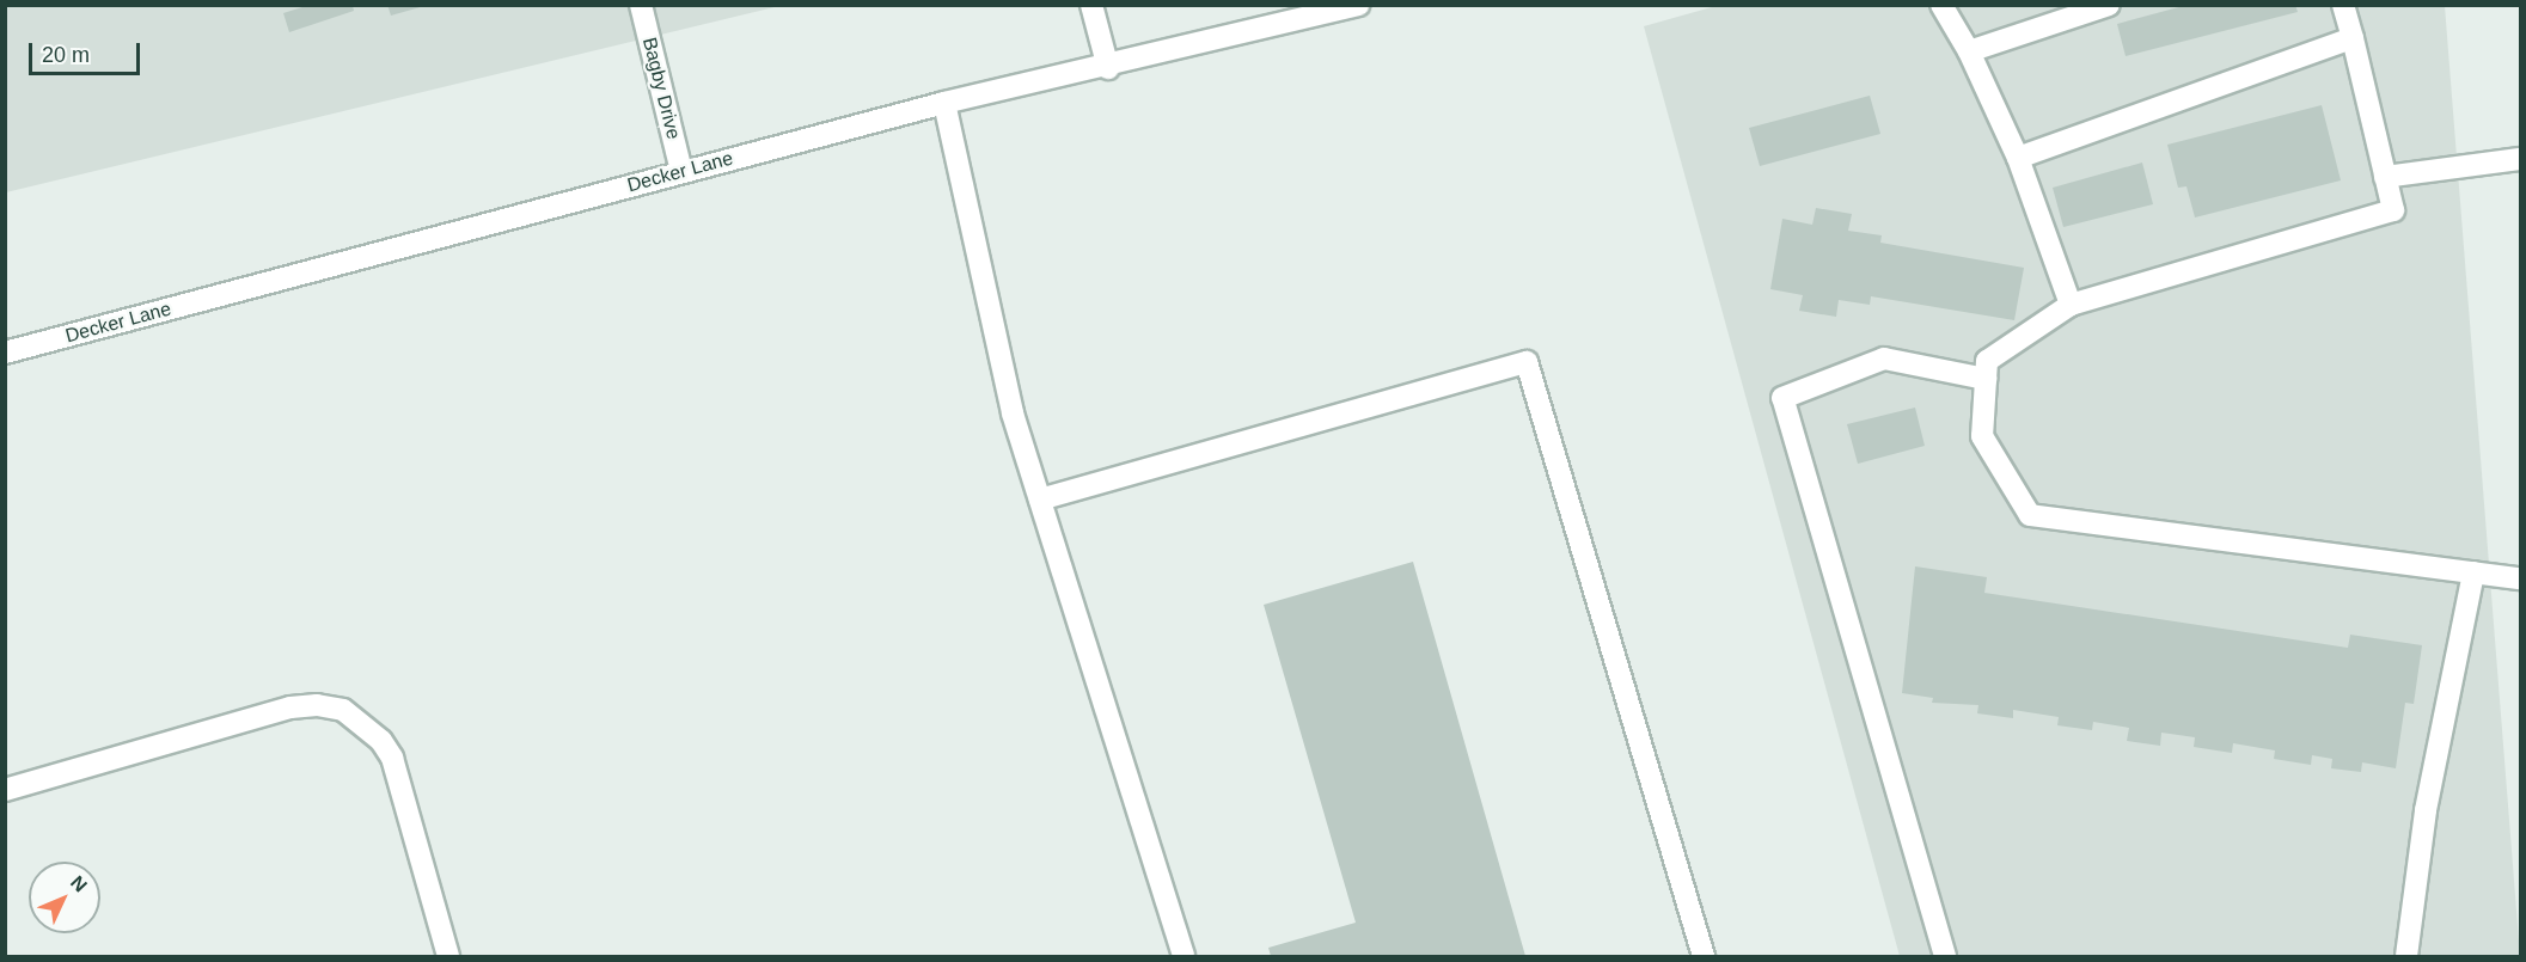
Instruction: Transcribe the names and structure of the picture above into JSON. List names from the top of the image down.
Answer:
{
  "streets": {
    "main road": ["Bagby Drive", "Decker Lane"]
  },
  "crossings": [
    ["Bagby Drive", "Decker Lane"]
  ],
  "scale_bar": "20 m",
  "north": "top right"
}
